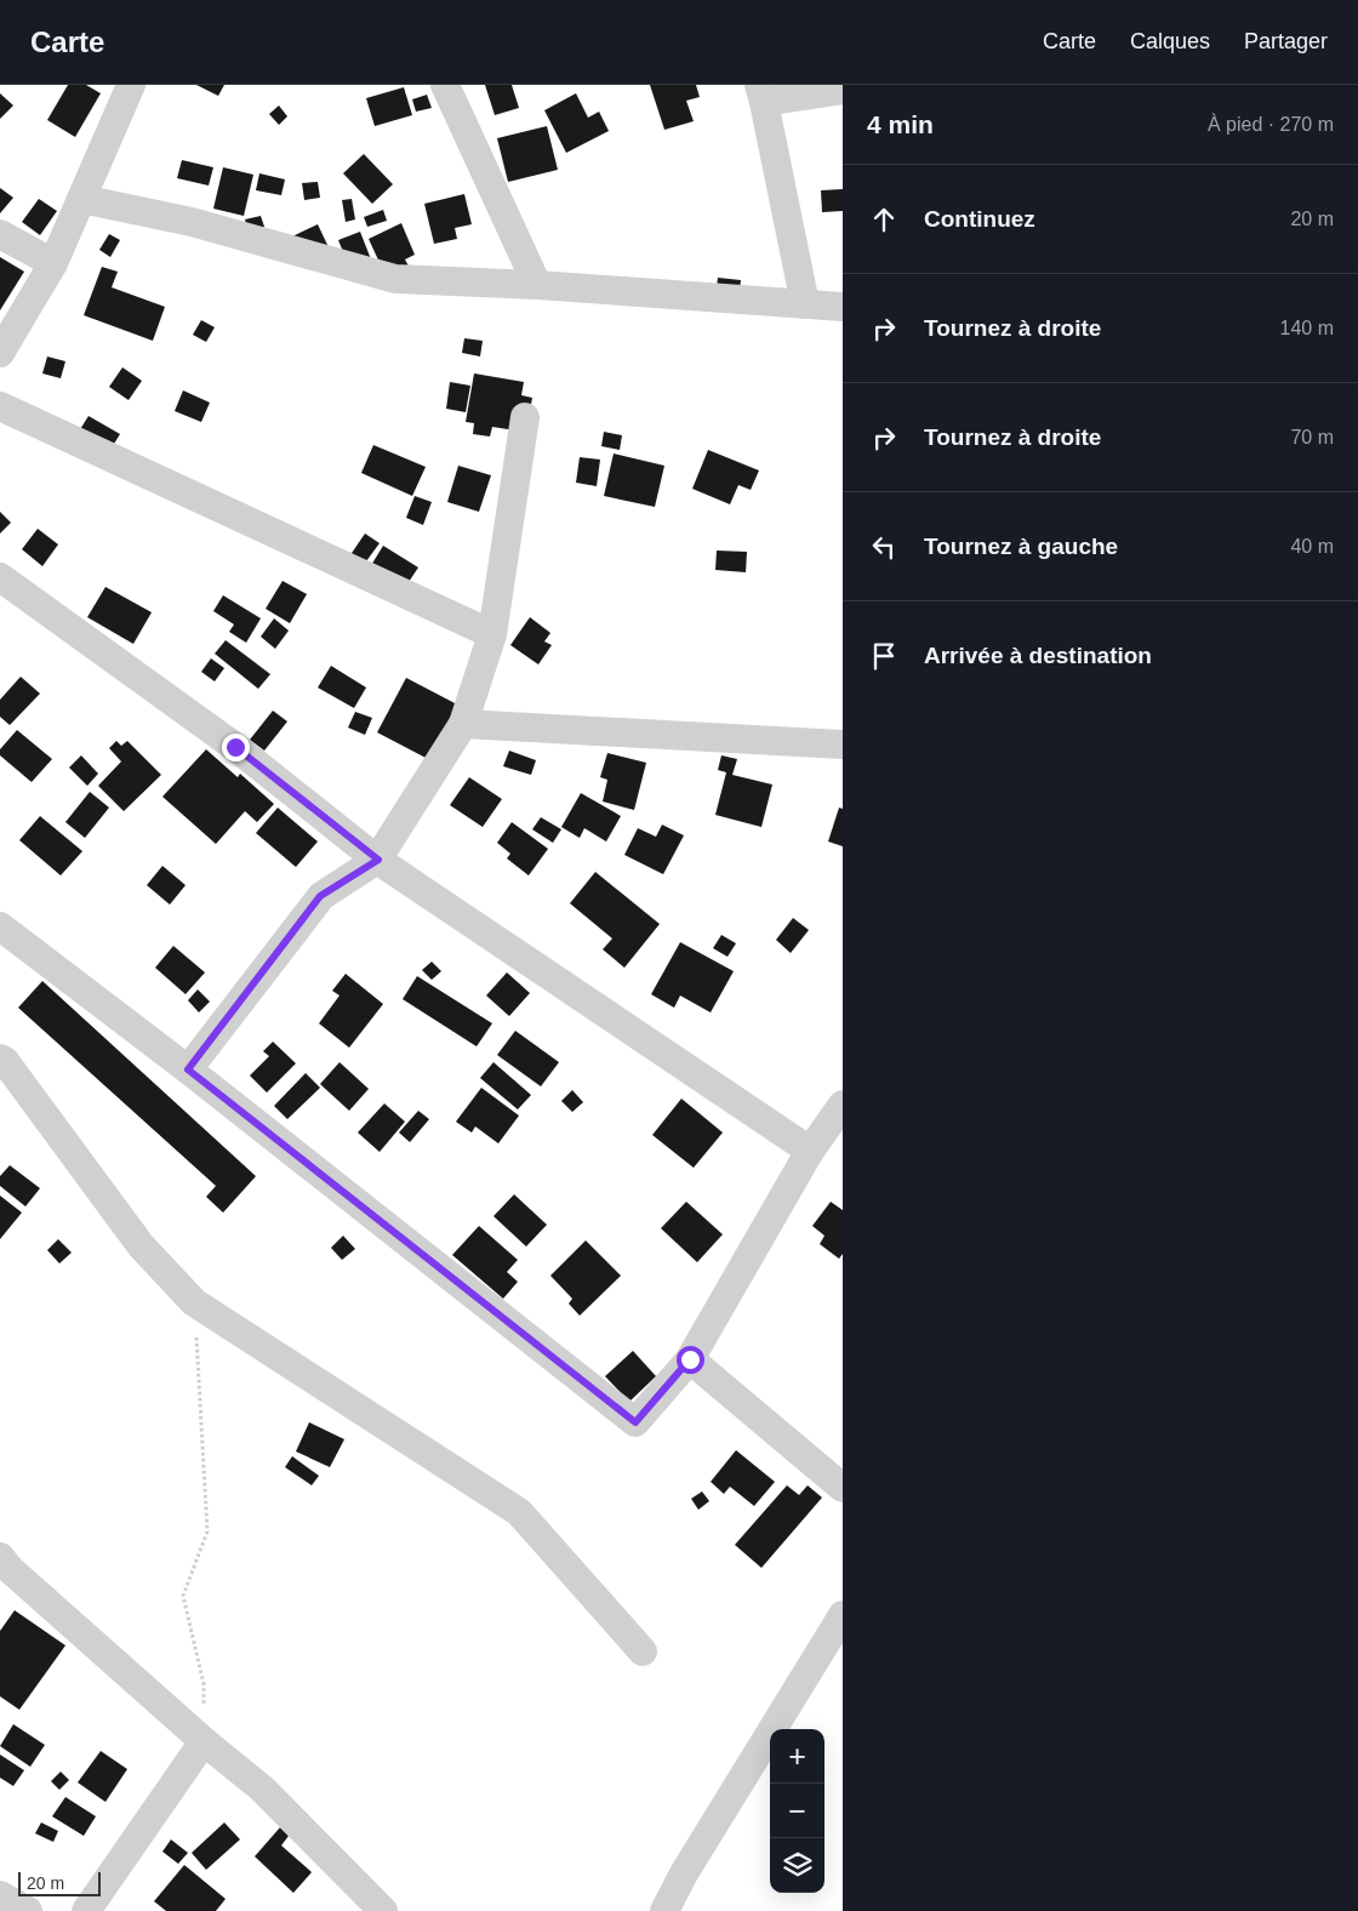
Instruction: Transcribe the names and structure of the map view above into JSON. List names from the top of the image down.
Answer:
{
  "scale_bar": "20 m",
  "page": {
    "header": "Carte",
    "nav": ["Carte", "Calques", "Partager"],
    "heading": ["4 min", "À pied · 270 m"],
    "list": [
      ["Continuez", "20 m"],
      ["Tournez à droite", "140 m"],
      ["Tournez à droite", "70 m"],
      ["Tournez à gauche", "40 m"],
      "Arrivée à destination"
    ],
    "map_buttons": ["+", "−"],
    "scale": "20 m"
  }
}
